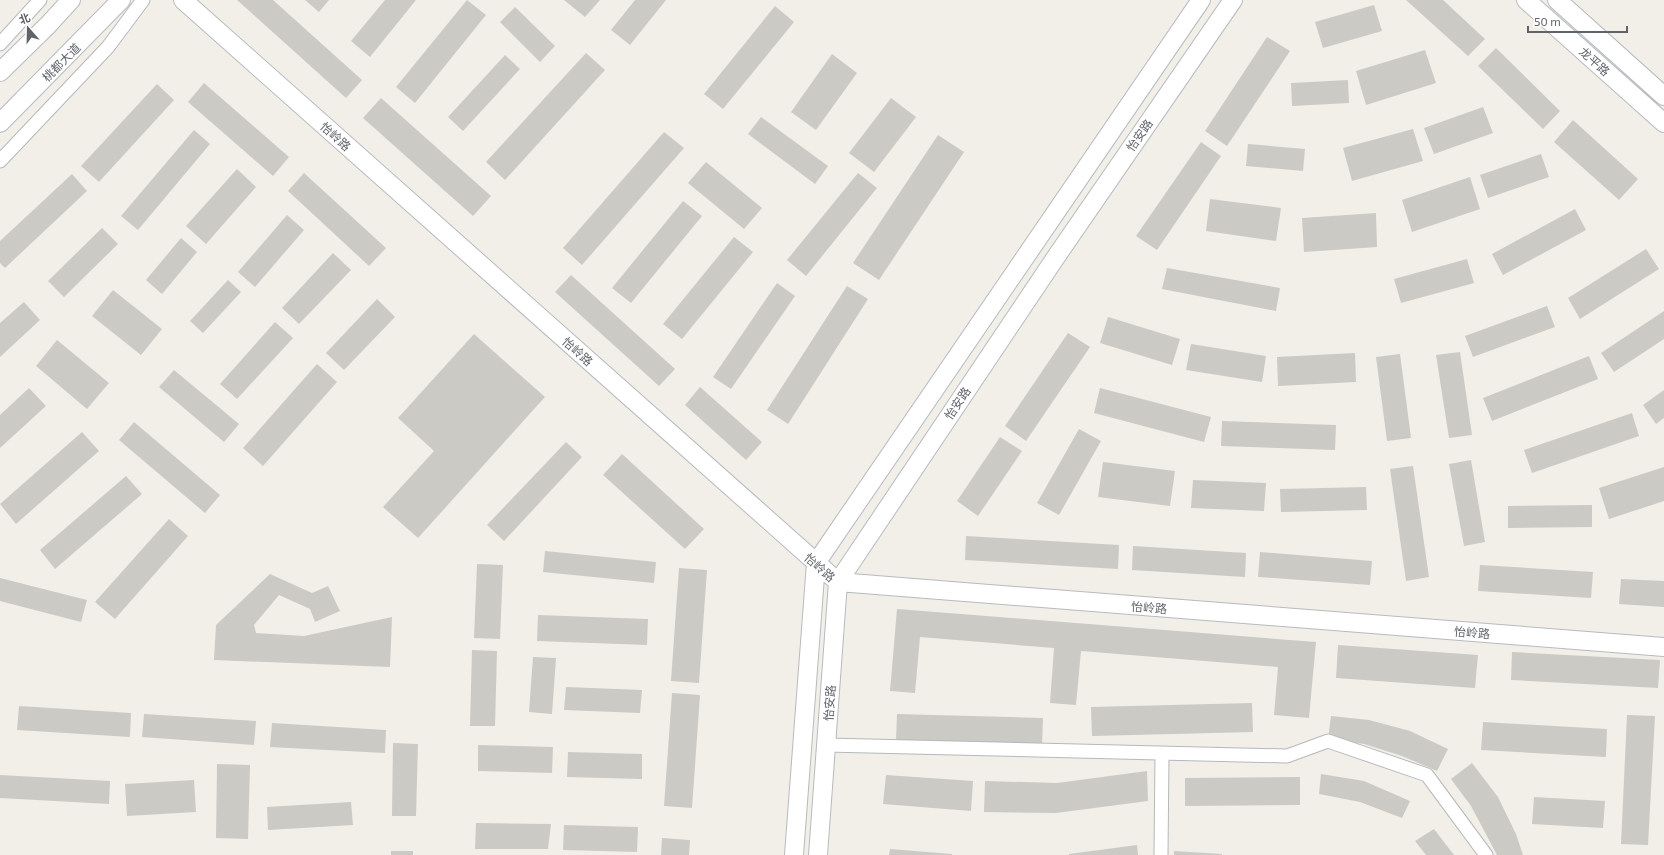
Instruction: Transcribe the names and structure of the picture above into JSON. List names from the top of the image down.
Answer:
{
  "streets": {
    "street": [
      "龙平路",
      "桃都大道",
      "怡安路",
      "怡岭路"
    ]
  },
  "crossings": [
    ["怡安路", "怡岭路"]
  ],
  "scale_bar": "50 m",
  "north": "top"
}
